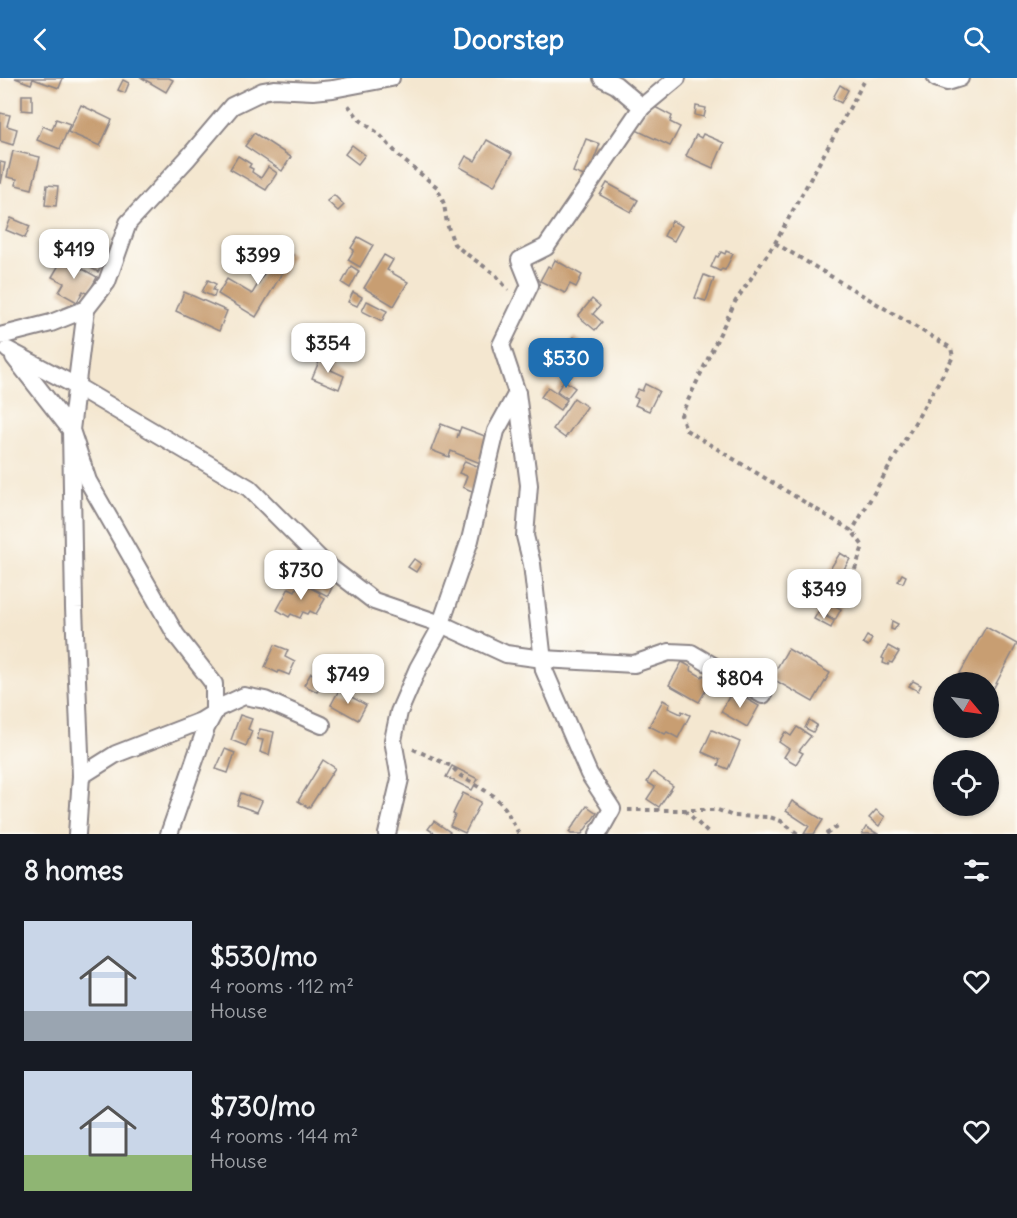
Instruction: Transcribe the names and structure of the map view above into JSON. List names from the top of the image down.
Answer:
{
  "north": "bottom right",
  "page": {
    "header": "Doorstep",
    "price": [
      "$419",
      "$399",
      "$354",
      "$530",
      "$730",
      "$349",
      "$749",
      "$804"
    ],
    "heading": "8 homes",
    "list": [
      {
        "name": "$530/mo",
        "note": "4 rooms · 112 m² · House"
      },
      {
        "name": "$730/mo",
        "note": "4 rooms · 144 m² · House"
      }
    ]
  }
}
